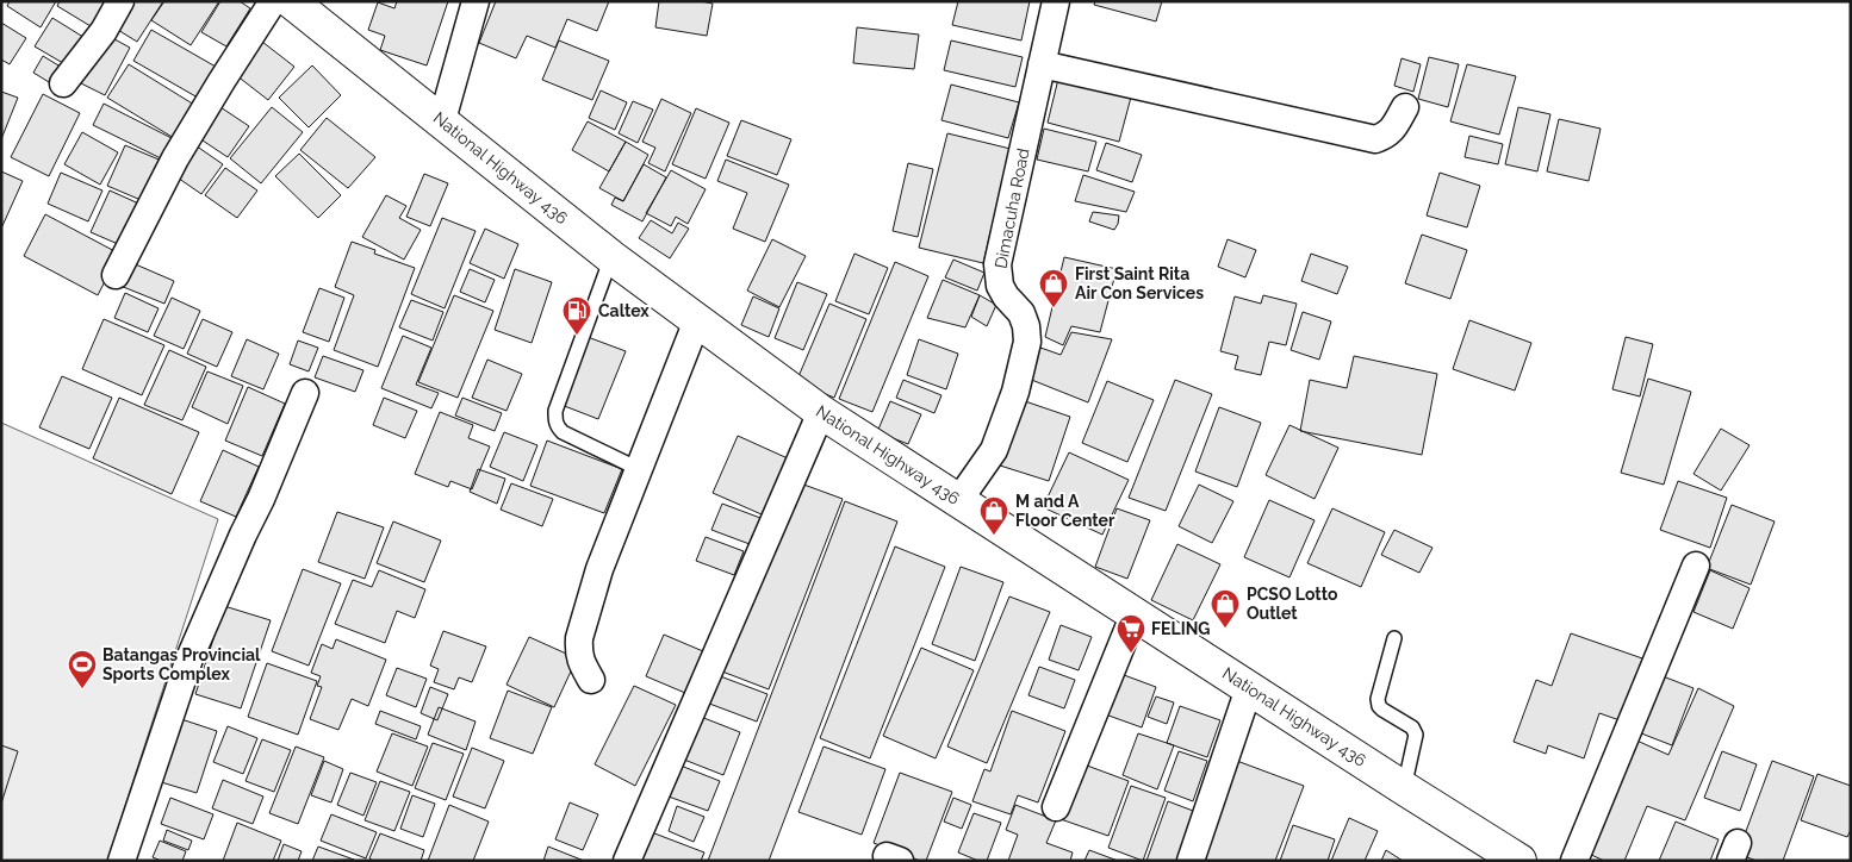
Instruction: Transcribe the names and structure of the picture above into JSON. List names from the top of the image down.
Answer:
{
  "streets": {
    "main road": ["National Highway 436"],
    "street": ["Dimacuha Road"]
  },
  "crossings": [
    ["National Highway 436", "Dimacuha Road"]
  ],
  "places": {
    "shop": ["First Saint Rita Air Con Services", "M and A Floor Center", "PCSO Lotto Outlet"],
    "fuel station": ["Caltex"],
    "supermarket": ["FELING"],
    "sports": ["Batangas Provincial Sports Complex"]
  }
}
